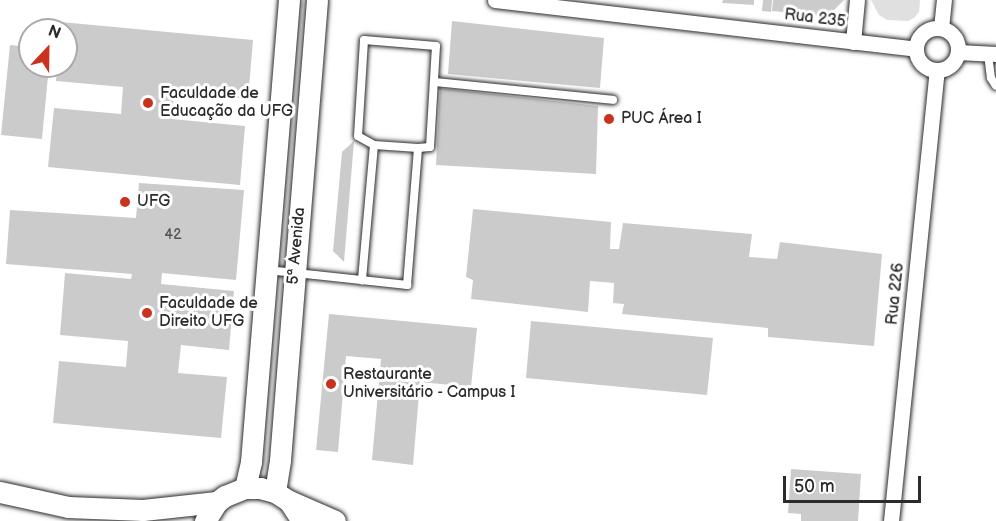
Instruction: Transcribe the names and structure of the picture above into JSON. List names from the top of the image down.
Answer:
{
  "streets": {
    "main road": ["5ª Avenida"],
    "street": ["Rua 235", "Rua 226"]
  },
  "crossings": [
    ["Rua 235", "Rua 226"]
  ],
  "places": [
    "Faculdade de Educação da UFG",
    "PUC Área I",
    "UFG",
    "Faculdade de Direito UFG",
    "Restaurante Universitário - Campus I"
  ],
  "house_numbers": ["42"],
  "scale_bar": "50 m",
  "north": "top"
}
